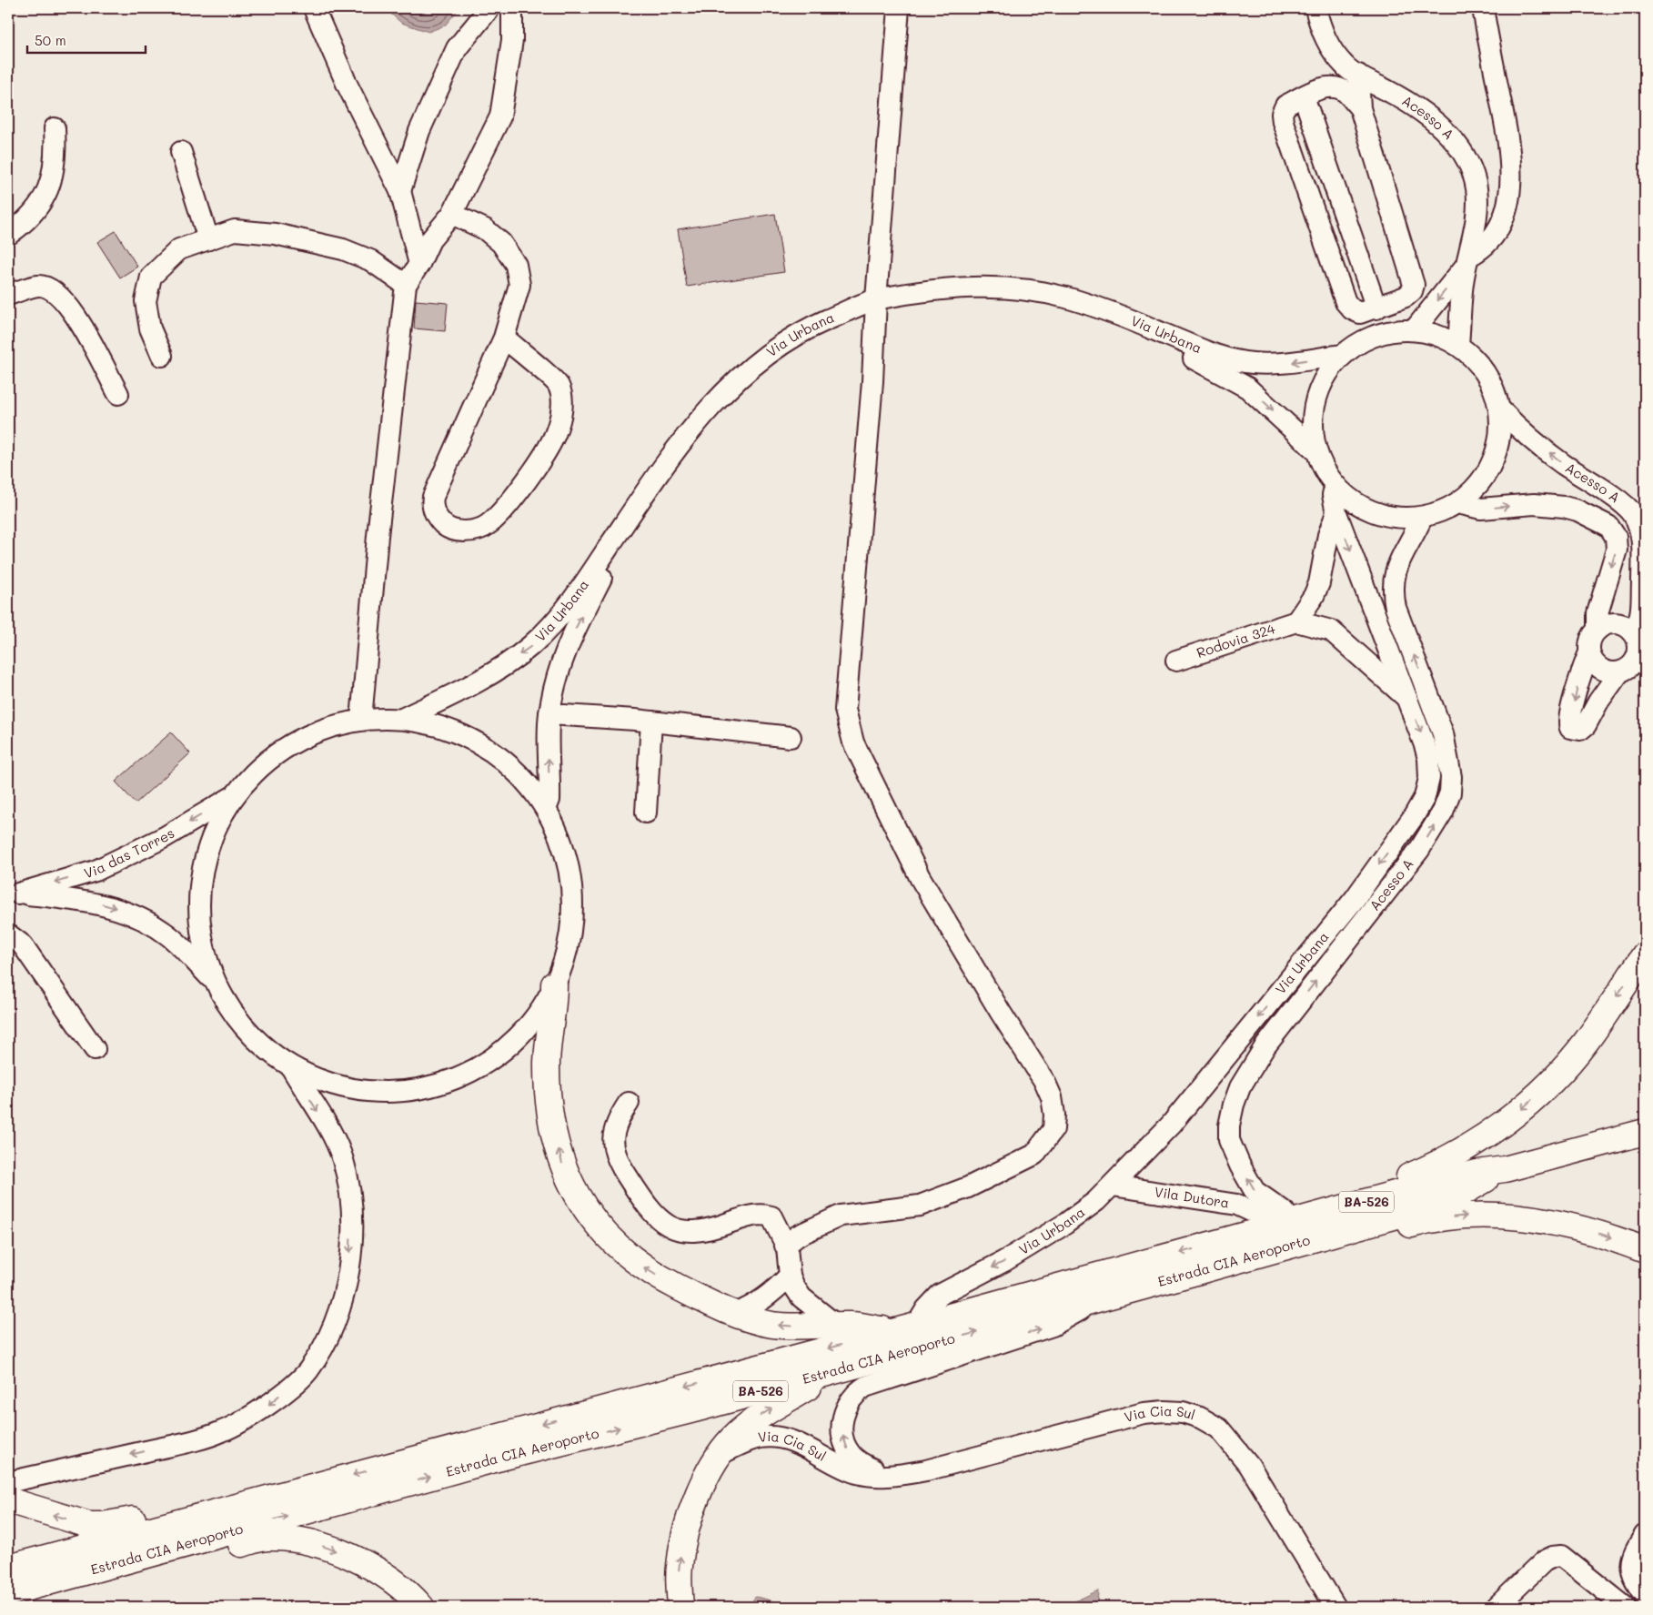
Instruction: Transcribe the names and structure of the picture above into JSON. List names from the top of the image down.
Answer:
{
  "streets": {
    "highway": ["BA-526", "Estrada CIA Aeroporto"],
    "street": [
      "Acesso A",
      "Via Urbana",
      "Rodovia 324",
      "Via das Torres",
      "Vila Dutora",
      "Via Cia Sul"
    ]
  },
  "crossings": [
    ["Acesso A", "Vila Dutora"],
    ["Via Urbana", "Vila Dutora"],
    ["Via Urbana", "Estrada CIA Aeroporto"],
    ["Estrada CIA Aeroporto", "Via Cia Sul"]
  ],
  "scale_bar": "50 m"
}
